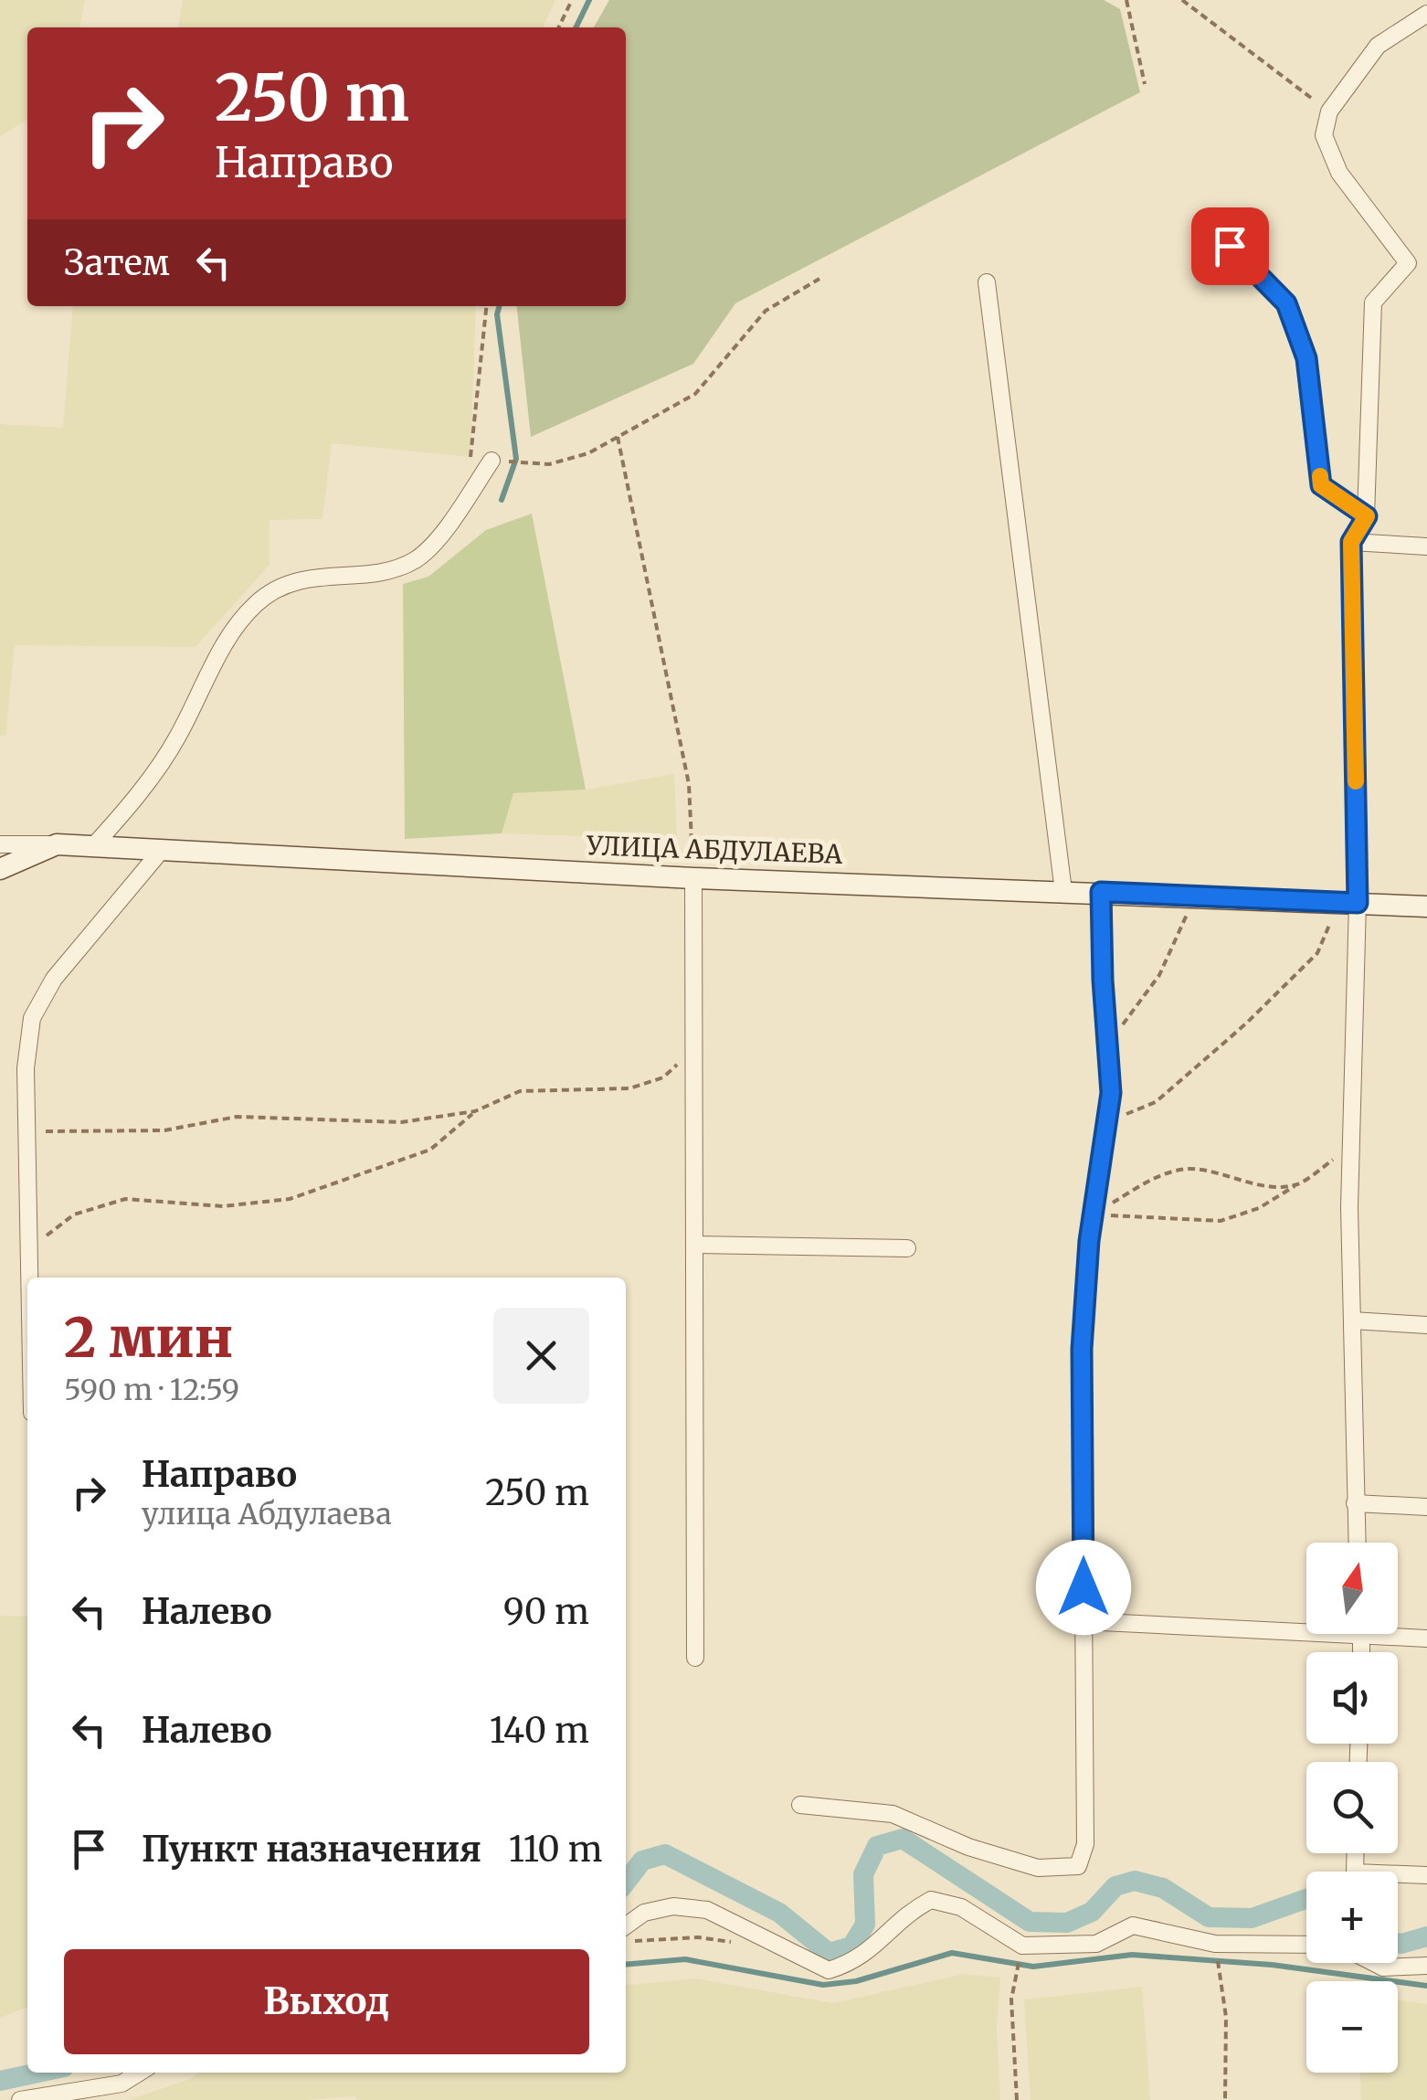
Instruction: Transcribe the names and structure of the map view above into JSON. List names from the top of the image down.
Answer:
{
  "streets": {
    "main road": ["УЛИЦА АБДУЛАЕВА"]
  },
  "north": "top",
  "page": {
    "turn": ["250 m", "Направо"],
    "then": "Затем",
    "heading": ["2 мин", "590 m · 12:59"],
    "list": [
      {
        "name": "Направо",
        "note": "улица Абдулаева",
        "value": "250 m"
      },
      {
        "name": "Налево",
        "value": "90 m"
      },
      {
        "name": "Налево",
        "value": "140 m"
      },
      {
        "name": "Пункт назначения",
        "value": "110 m"
      }
    ],
    "map_buttons": ["+", "−"],
    "buttons": "Выход"
  }
}
